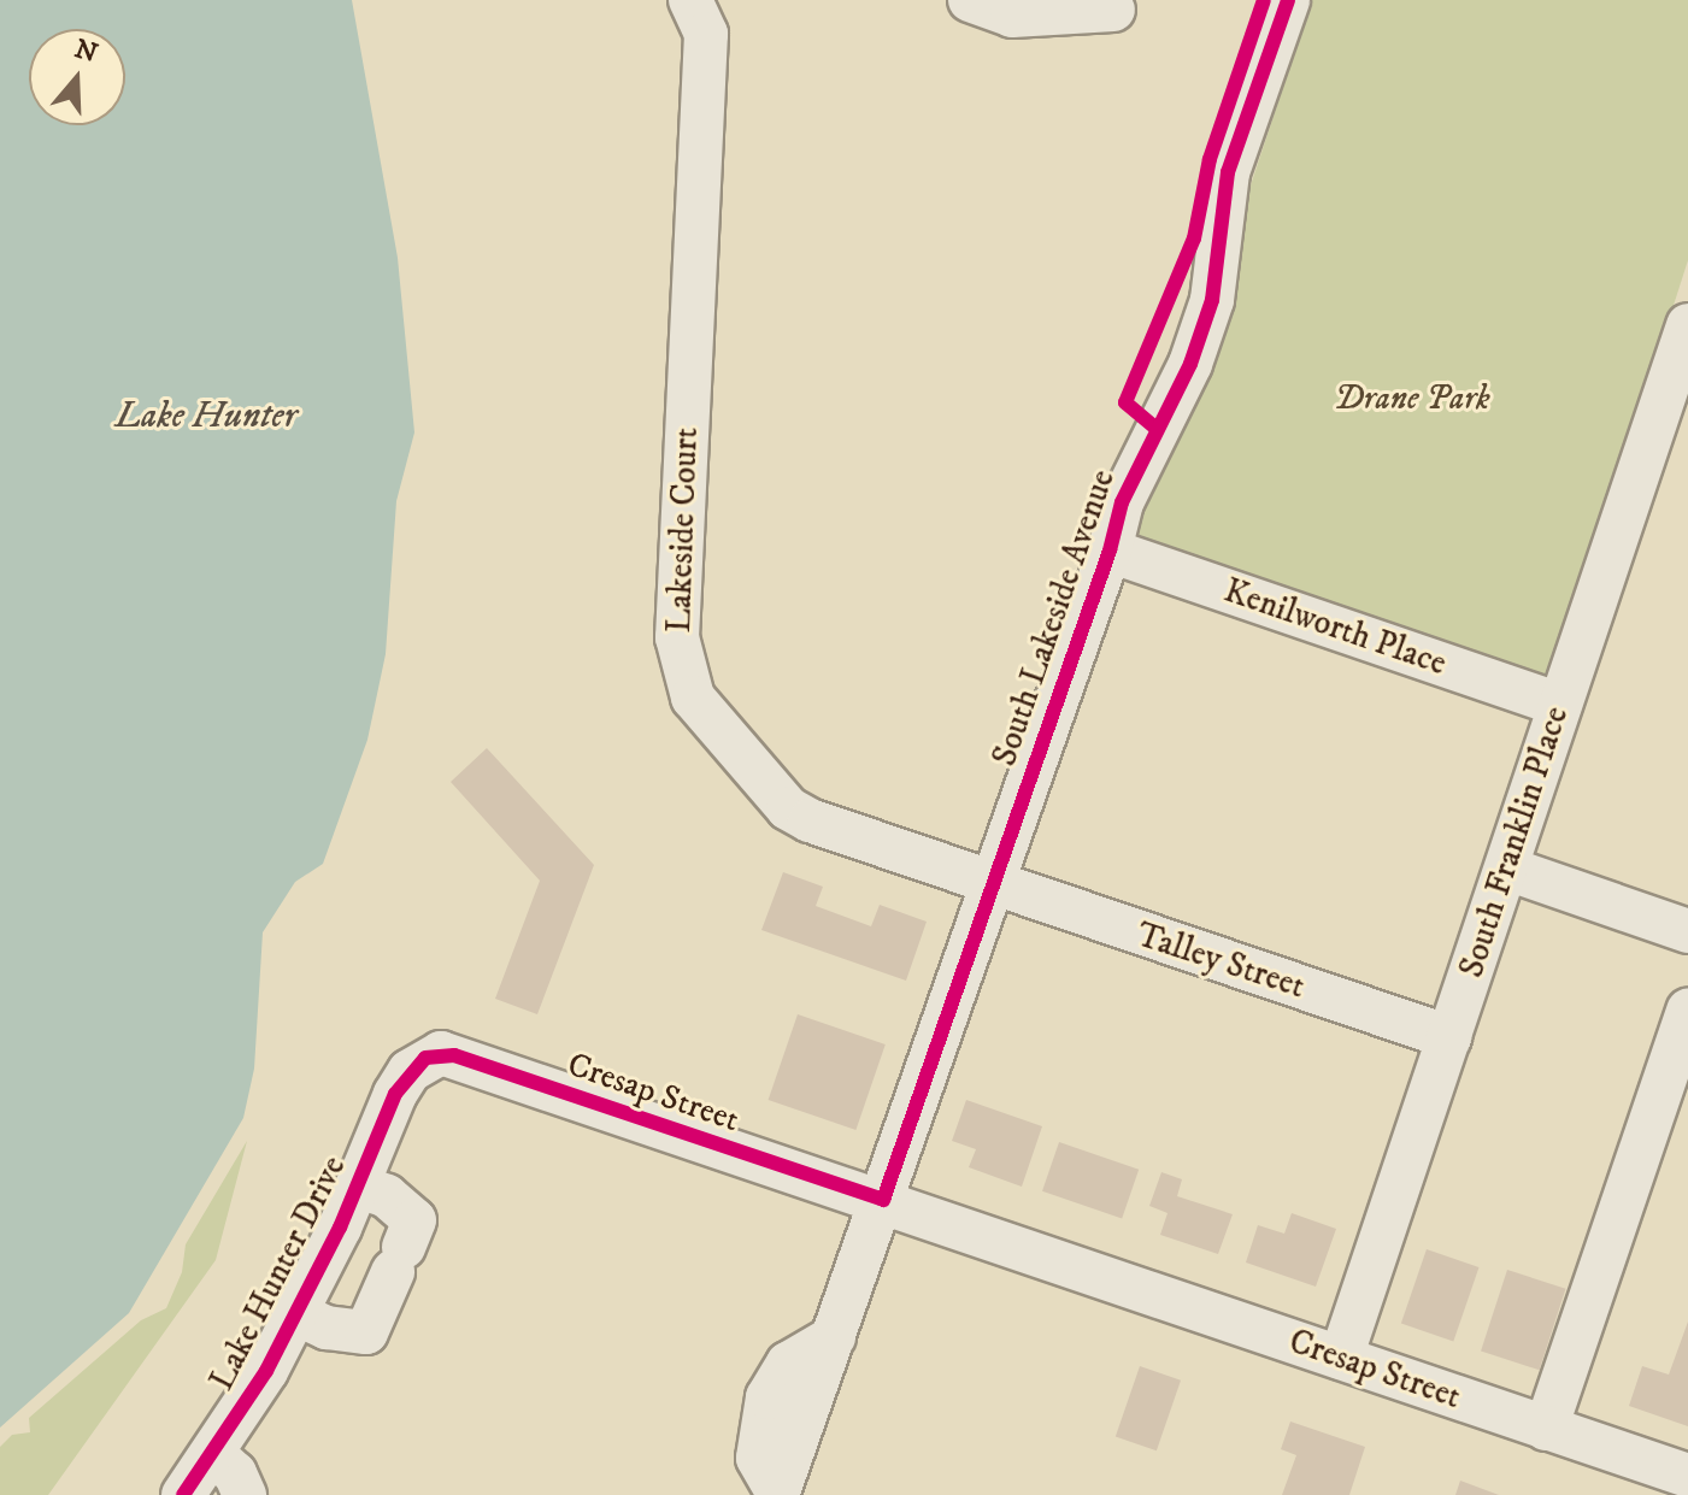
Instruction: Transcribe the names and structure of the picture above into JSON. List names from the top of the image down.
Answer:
{
  "streets": {
    "street": [
      "Lakeside Court",
      "South Lakeside Avenue",
      "Kenilworth Place",
      "South Franklin Place",
      "Talley Street",
      "Cresap Street",
      "Lake Hunter Drive"
    ]
  },
  "crossings": [
    ["Lakeside Court", "South Lakeside Avenue"],
    ["Lakeside Court", "Talley Street"],
    ["South Lakeside Avenue", "Kenilworth Place"],
    ["South Lakeside Avenue", "Talley Street"],
    ["South Lakeside Avenue", "Cresap Street"],
    ["Kenilworth Place", "South Franklin Place"],
    ["South Franklin Place", "Talley Street"],
    ["South Franklin Place", "Cresap Street"],
    ["Cresap Street", "Lake Hunter Drive"]
  ],
  "water": ["Lake Hunter"],
  "parks": ["Drane Park"],
  "north": "top"
}
